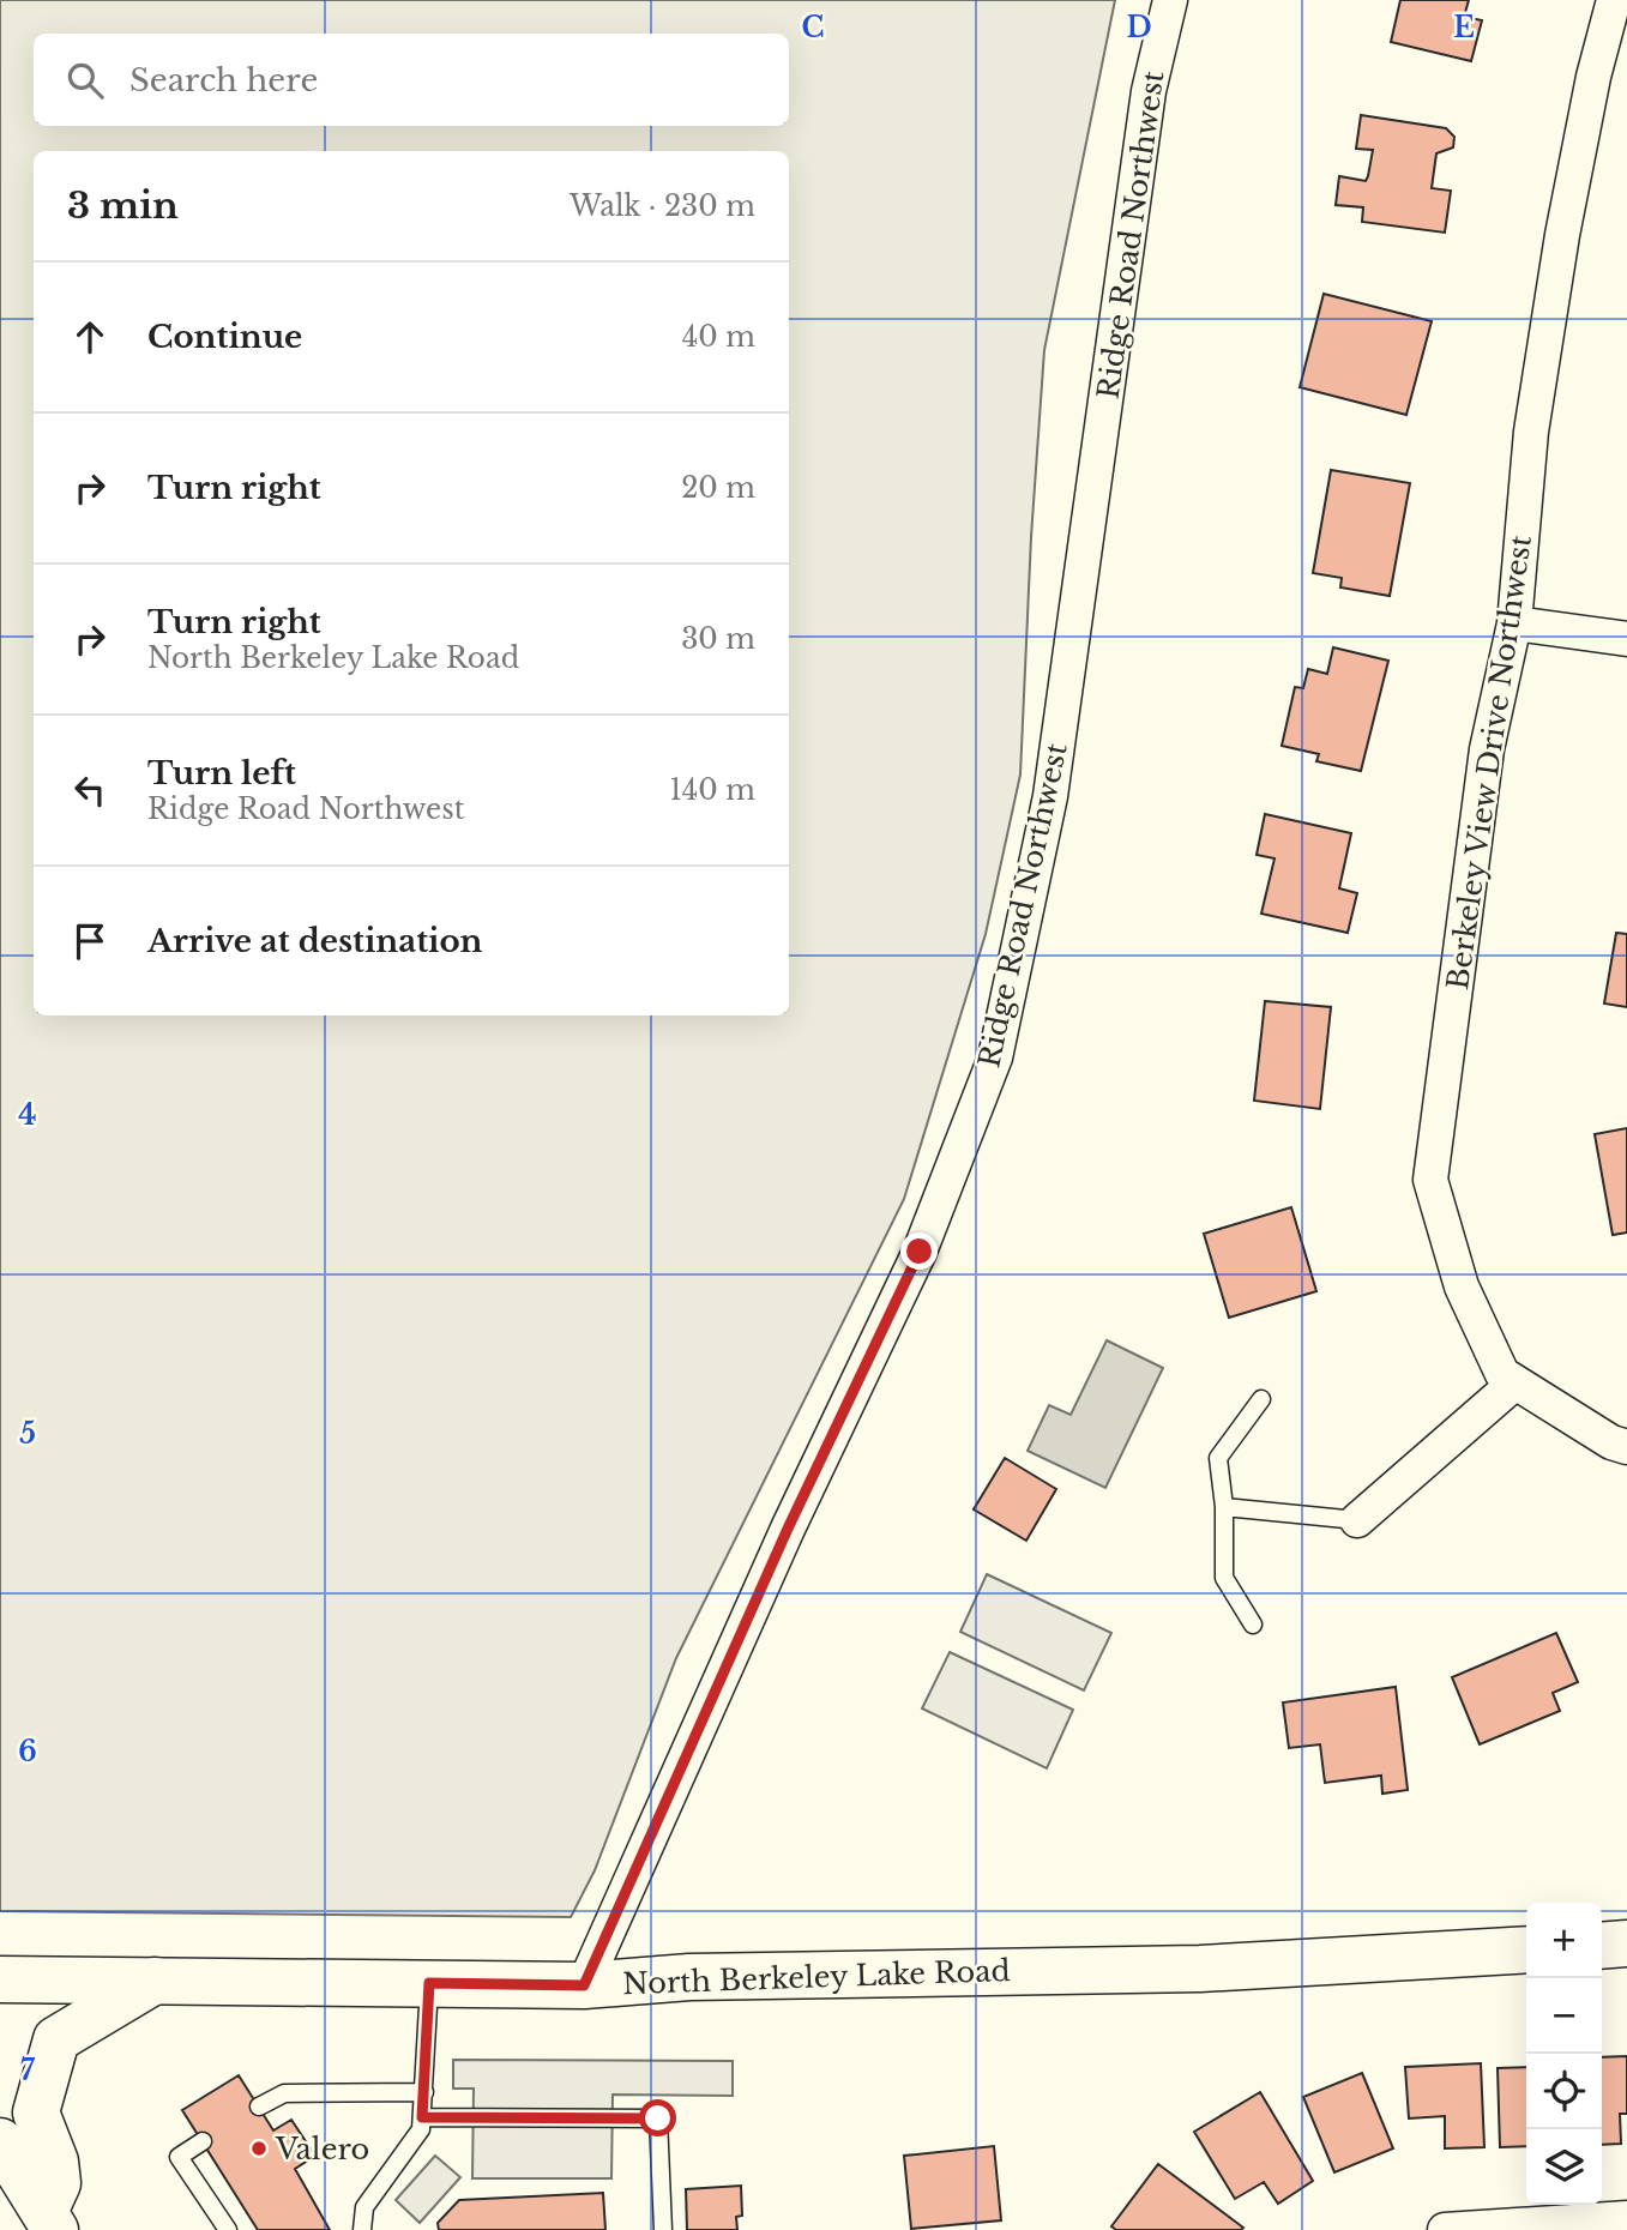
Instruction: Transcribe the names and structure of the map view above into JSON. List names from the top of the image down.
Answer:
{
  "streets": {
    "main road": ["North Berkeley Lake Road"],
    "street": ["Ridge Road Northwest", "Berkeley View Drive Northwest"]
  },
  "crossings": [
    ["Ridge Road Northwest", "North Berkeley Lake Road"]
  ],
  "places": ["Valero"],
  "page": {
    "search": "Search here",
    "heading": ["3 min", "Walk · 230 m"],
    "list": [
      ["Continue", "40 m"],
      ["Turn right", "20 m"],
      ["Turn right", "North Berkeley Lake Road", "30 m"],
      ["Turn left", "Ridge Road Northwest", "140 m"],
      "Arrive at destination"
    ],
    "map_buttons": ["+", "−"]
  },
  "grid": {
    "columns": ["C", "D", "E"],
    "rows": [
      "4",
      "5",
      "6",
      "7"
    ]
  }
}
